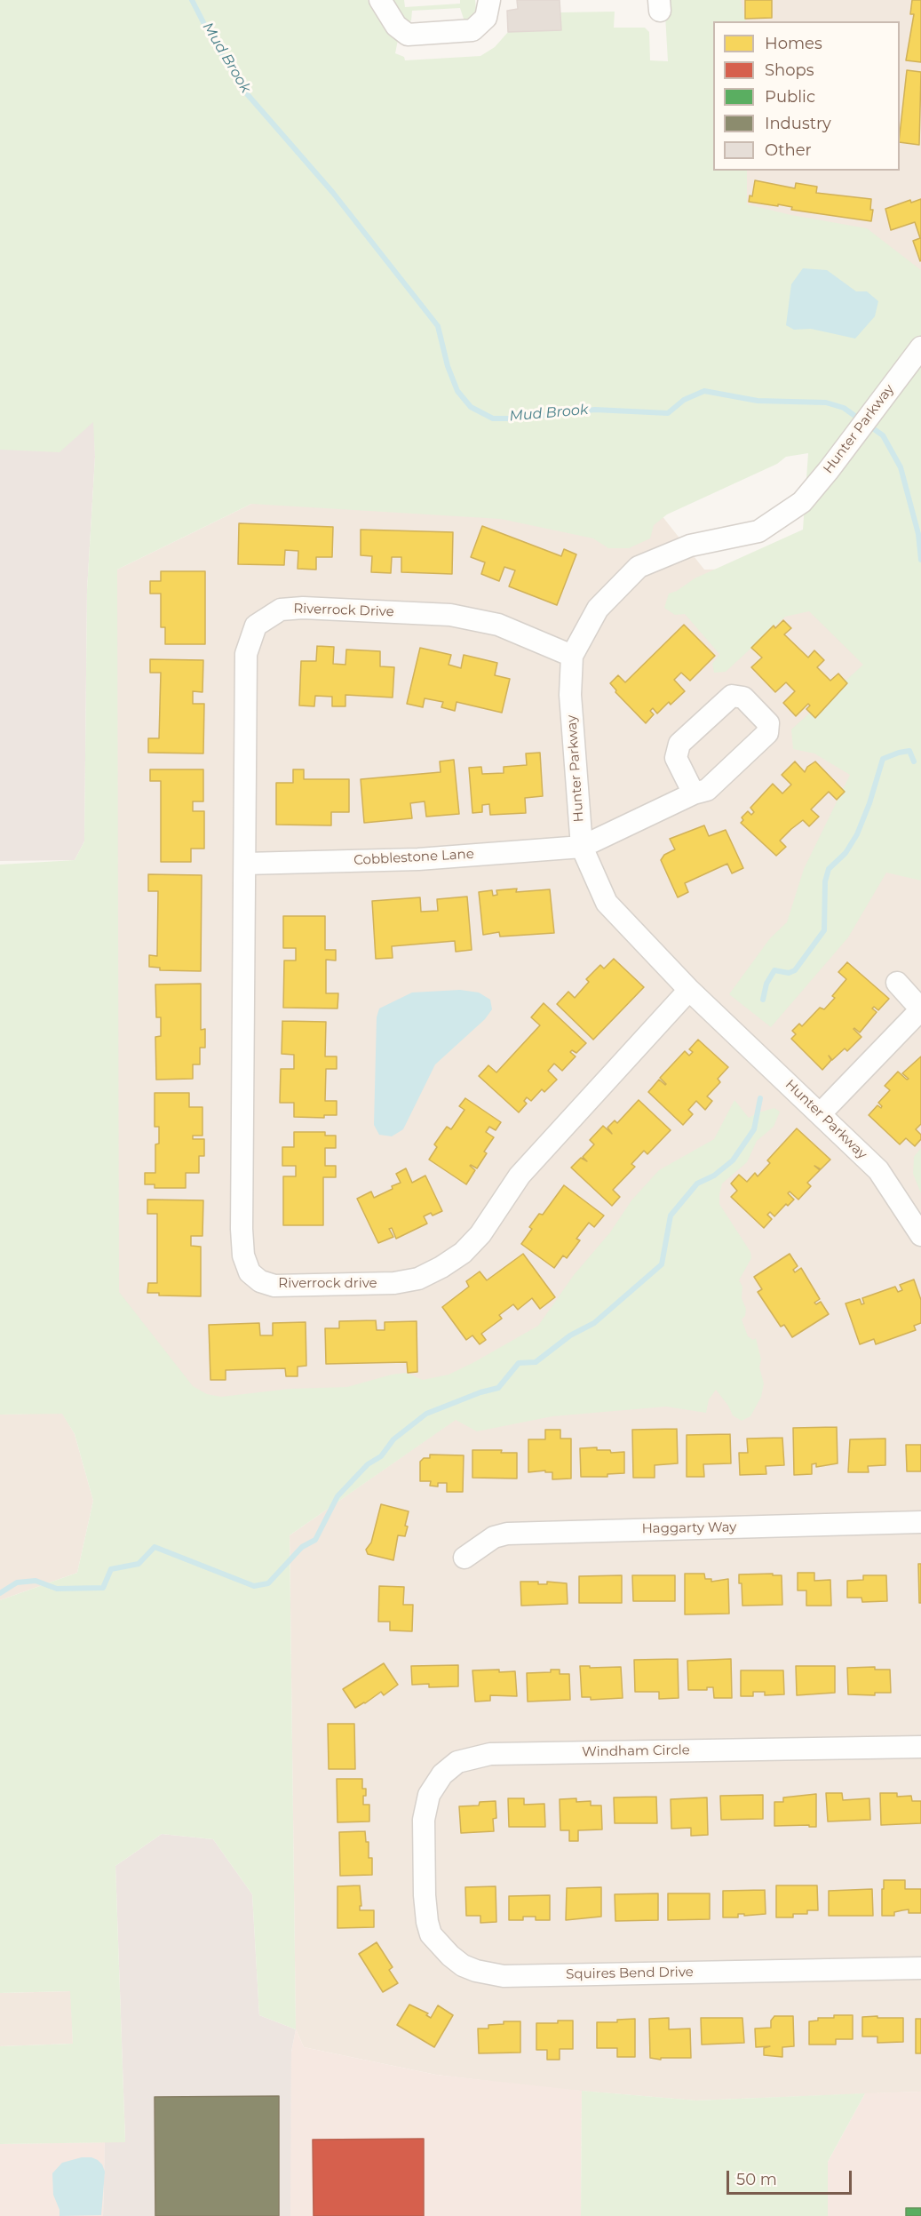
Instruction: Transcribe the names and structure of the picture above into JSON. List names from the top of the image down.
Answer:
{
  "streets": {
    "street": [
      "Hunter Parkway",
      "Riverrock Drive",
      "Cobblestone Lane",
      "Riverrock drive",
      "Haggarty Way",
      "Windham Circle",
      "Squires Bend Drive"
    ]
  },
  "crossings": [
    ["Hunter Parkway", "Riverrock Drive"],
    ["Hunter Parkway", "Cobblestone Lane"],
    ["Hunter Parkway", "Riverrock drive"],
    ["Riverrock Drive", "Cobblestone Lane"],
    ["Riverrock Drive", "Riverrock drive"],
    ["Cobblestone Lane", "Riverrock drive"],
    ["Windham Circle", "Squires Bend Drive"]
  ],
  "water": ["Mud Brook"],
  "legend": [
    "Homes",
    "Shops",
    "Public",
    "Industry",
    "Other"
  ],
  "scale_bar": "50 m"
}
